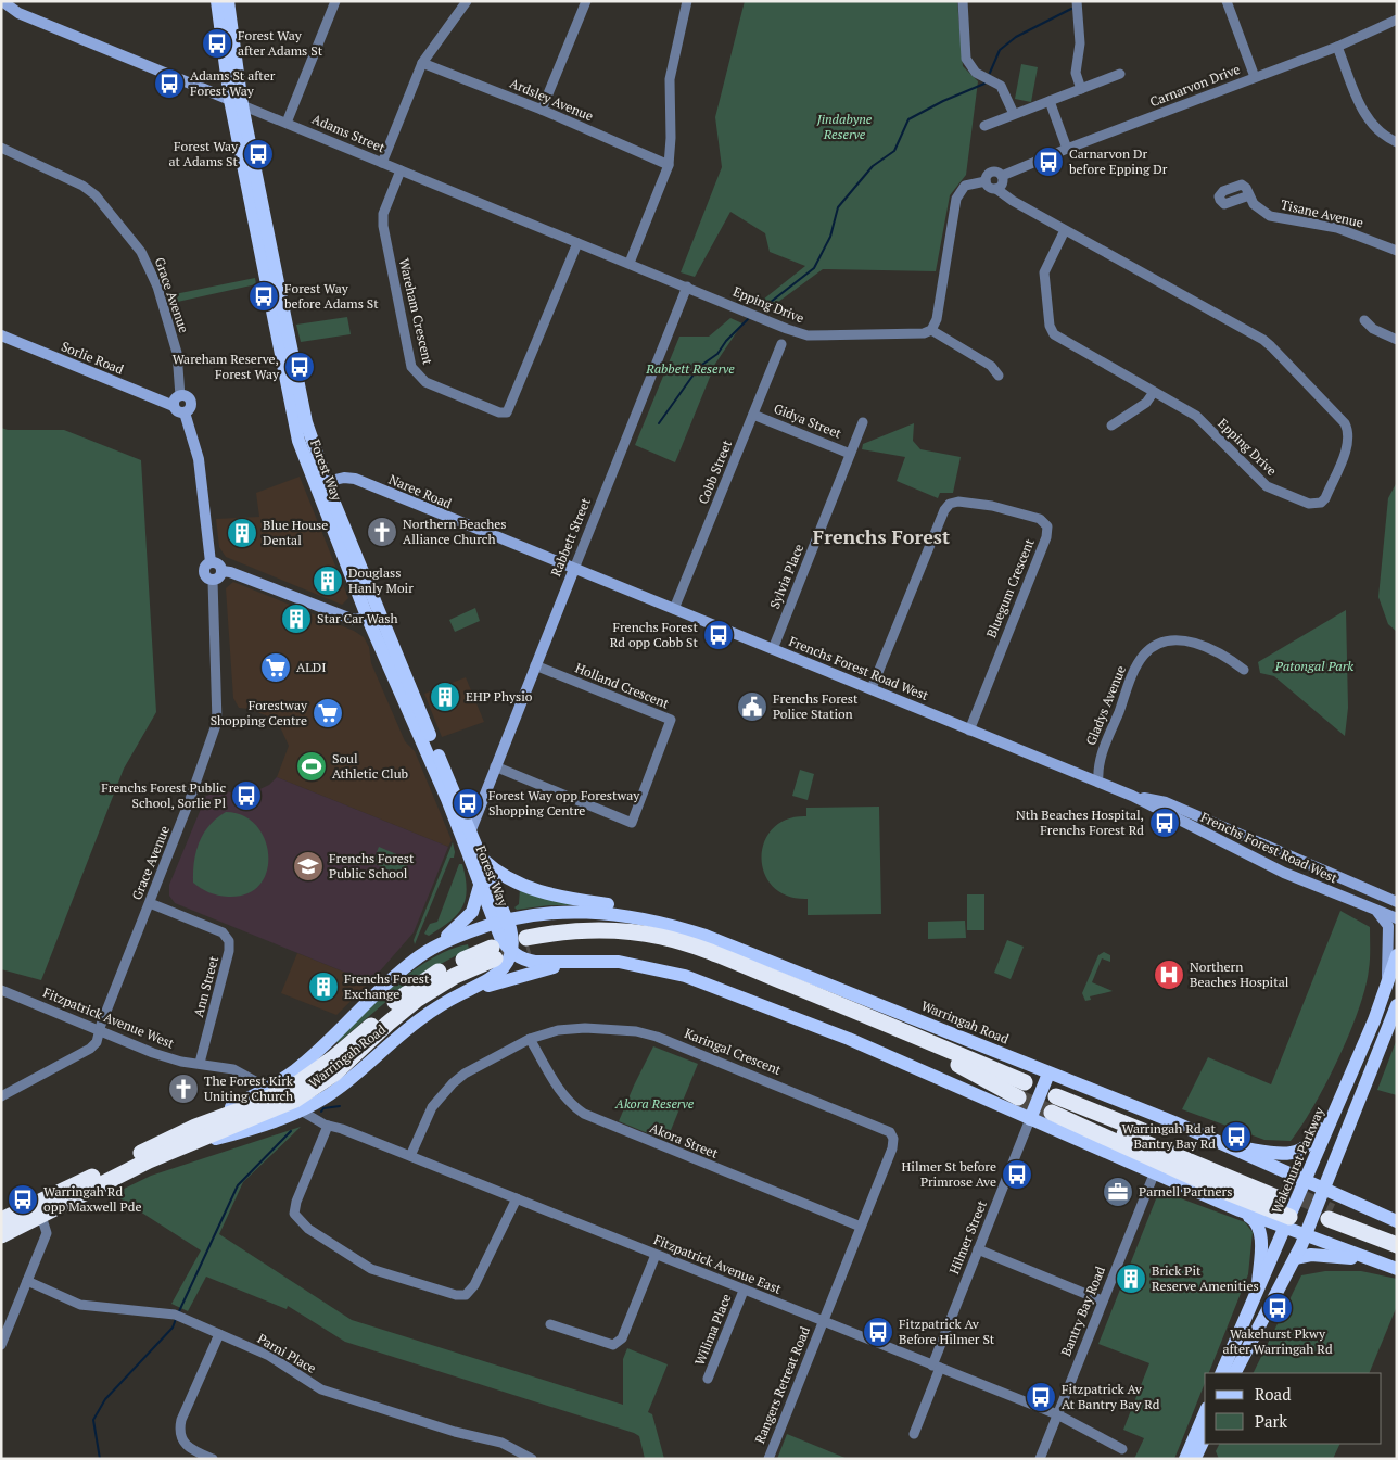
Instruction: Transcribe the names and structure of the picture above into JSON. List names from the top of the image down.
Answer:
{
  "streets": {
    "highway": ["Warringah Road"],
    "main road": [
      "Adams Street",
      "Sorlie Road",
      "Forest Way",
      "Naree Road",
      "Rabbett Street",
      "Frenchs Forest Road West",
      "Wakehurst Parkway"
    ],
    "street": [
      "Carnarvon Drive",
      "Ardsley Avenue",
      "Tisane Avenue",
      "Grace Avenue",
      "Epping Drive",
      "Wareham Crescent",
      "Gidya Street",
      "Cobb Street",
      "Sylvia Place",
      "Bluegum Crescent",
      "Holland Crescent",
      "Gladys Avenue",
      "Ann Street",
      "Fitzpatrick Avenue West",
      "Karingal Crescent",
      "Akora Street",
      "Hilmer Street",
      "Fitzpatrick Avenue East",
      "Bantry Bay Road",
      "Wilima Place",
      "Parni Place",
      "Rangers Retreat Road"
    ]
  },
  "crossings": [
    ["Carnarvon Drive", "Epping Drive"],
    ["Adams Street", "Epping Drive"],
    ["Adams Street", "Wareham Crescent"],
    ["Adams Street", "Forest Way"],
    ["Adams Street", "Rabbett Street"],
    ["Grace Avenue", "Sorlie Road"],
    ["Grace Avenue", "Ann Street"],
    ["Grace Avenue", "Fitzpatrick Avenue West"],
    ["Epping Drive", "Rabbett Street"],
    ["Gidya Street", "Cobb Street"],
    ["Gidya Street", "Sylvia Place"],
    ["Forest Way", "Naree Road"],
    ["Forest Way", "Rabbett Street"],
    ["Forest Way", "Warringah Road"],
    ["Cobb Street", "Frenchs Forest Road West"],
    ["Naree Road", "Rabbett Street"],
    ["Naree Road", "Frenchs Forest Road West"],
    ["Rabbett Street", "Frenchs Forest Road West"],
    ["Rabbett Street", "Holland Crescent"],
    ["Sylvia Place", "Frenchs Forest Road West"],
    ["Bluegum Crescent", "Frenchs Forest Road West"],
    ["Frenchs Forest Road West", "Gladys Avenue"],
    ["Ann Street", "Fitzpatrick Avenue West"],
    ["Fitzpatrick Avenue West", "Warringah Road"],
    ["Warringah Road", "Wakehurst Parkway"],
    ["Warringah Road", "Fitzpatrick Avenue East"],
    ["Karingal Crescent", "Akora Street"],
    ["Karingal Crescent", "Fitzpatrick Avenue East"],
    ["Karingal Crescent", "Rangers Retreat Road"],
    ["Hilmer Street", "Fitzpatrick Avenue East"],
    ["Fitzpatrick Avenue East", "Bantry Bay Road"],
    ["Fitzpatrick Avenue East", "Wilima Place"],
    ["Fitzpatrick Avenue East", "Rangers Retreat Road"]
  ],
  "districts": ["Frenchs Forest"],
  "parks": [
    "Jindabyne Reserve",
    "Rabbett Reserve",
    "Patongal Park",
    "Akora Reserve"
  ],
  "places": {
    "bus stop": [
      "Forest Way after Adams St",
      "Adams St after Forest Way",
      "Forest Way at Adams St",
      "Carnarvon Dr before Epping Dr",
      "Forest Way before Adams St",
      "Wareham Reserve, Forest Way",
      "Frenchs Forest Rd opp Cobb St",
      "Frenchs Forest Public School, Sorlie Pl",
      "Forest Way opp Forestway Shopping Centre",
      "Nth Beaches Hospital, Frenchs Forest Rd",
      "Warringah Rd at Bantry Bay Rd",
      "Hilmer St before Primrose Ave",
      "Warringah Rd opp Maxwell Pde",
      "Wakehurst Pkwy after Warringah Rd",
      "Fitzpatrick Av Before Hilmer St",
      "Fitzpatrick Av At Bantry Bay Rd"
    ],
    "church": ["Northern Beaches Alliance Church", "The Forest Kirk Uniting Church"],
    "building": [
      "Blue House Dental",
      "Douglass Hanly Moir",
      "Star Car Wash",
      "EHP Physio",
      "Frenchs Forest Exchange",
      "Brick Pit Reserve Amenities"
    ],
    "supermarket": ["ALDI", "Forestway Shopping Centre"],
    "public building": ["Frenchs Forest Police Station"],
    "sports": ["Soul Athletic Club"],
    "school or university": ["Frenchs Forest Public School"],
    "hospital": ["Northern Beaches Hospital"],
    "office": ["Parnell Partners"]
  },
  "legend": ["Road", "Park"]
}
